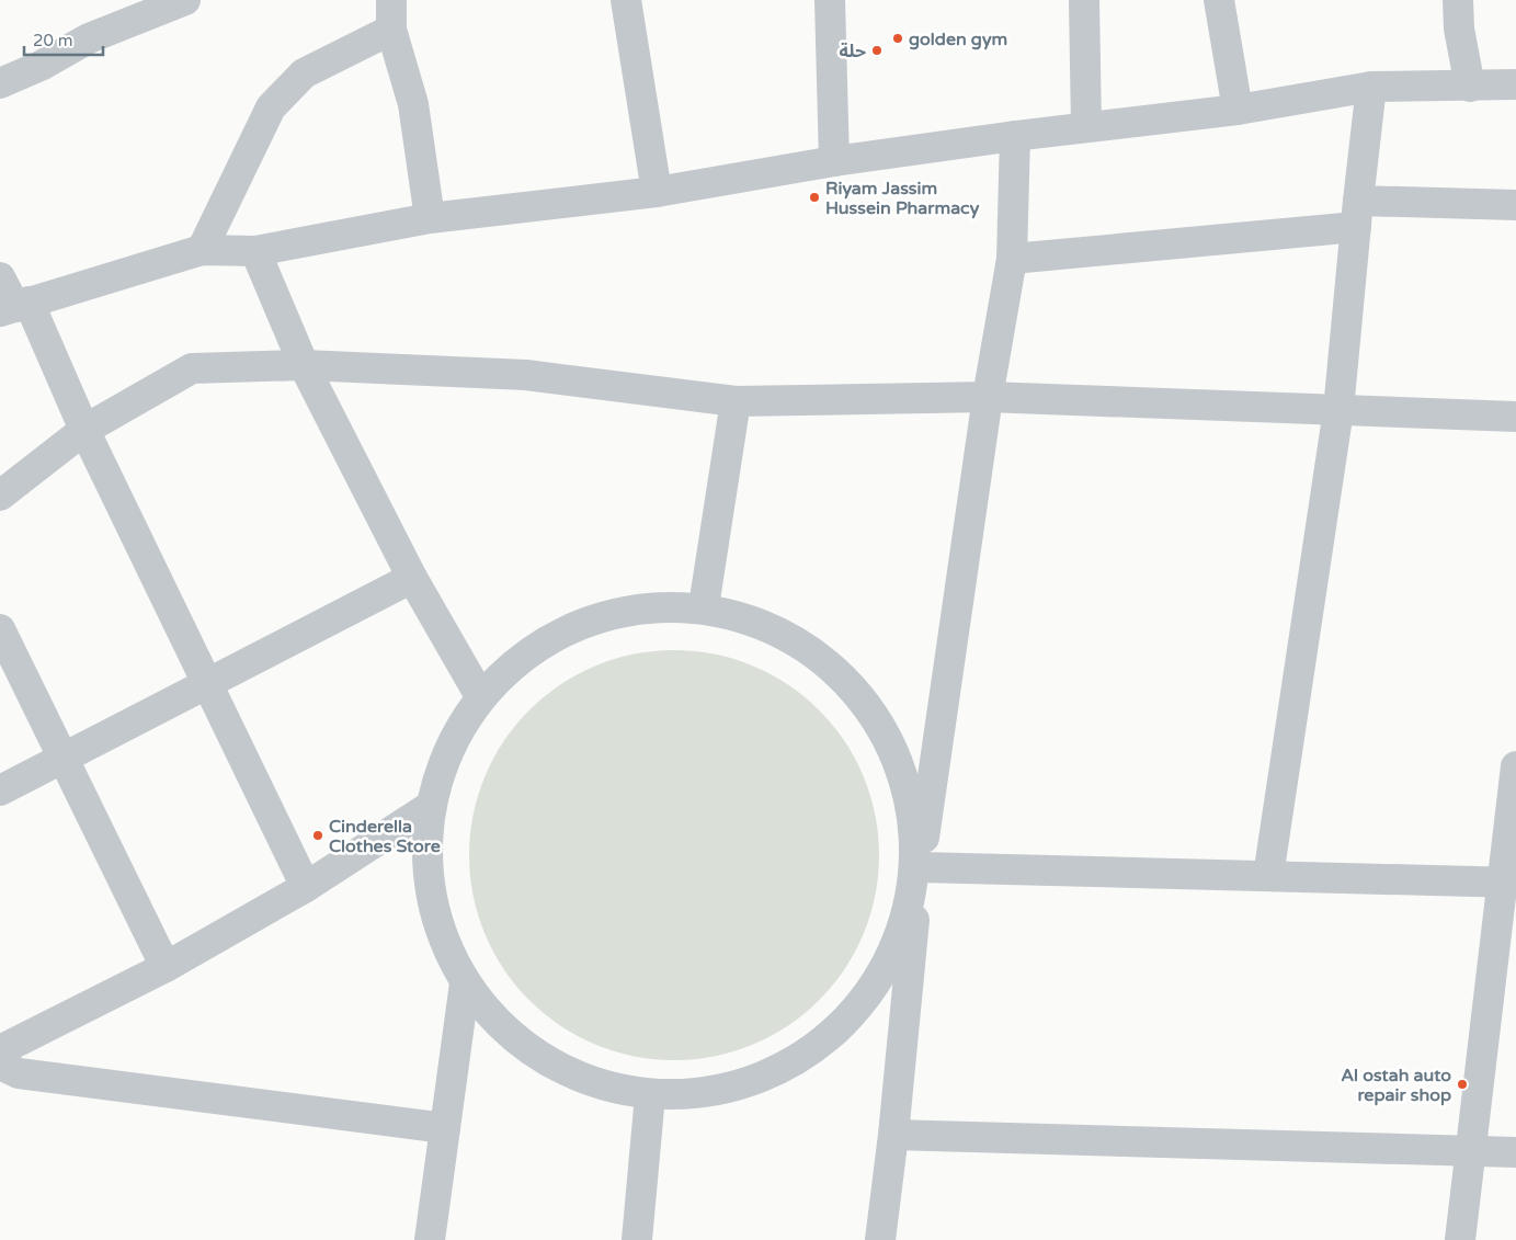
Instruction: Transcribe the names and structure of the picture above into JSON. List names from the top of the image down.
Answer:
{
  "places": [
    "golden gym",
    "حلة",
    "Riyam Jassim Hussein Pharmacy",
    "Cinderella Clothes Store",
    "Al ostah auto repair shop"
  ],
  "scale_bar": "20 m"
}
